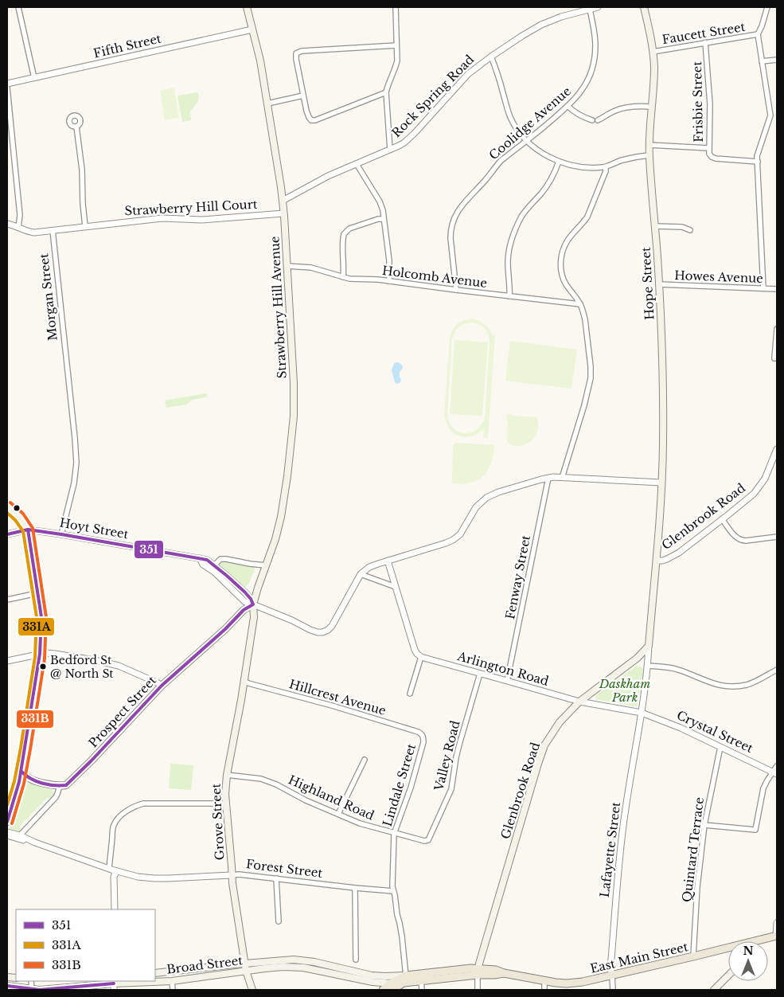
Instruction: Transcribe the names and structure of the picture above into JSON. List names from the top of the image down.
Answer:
{
  "streets": {
    "main road": [
      "Hope Street",
      "Strawberry Hill Avenue",
      "Glenbrook Road",
      "Prospect Street",
      "Grove Street",
      "East Main Street",
      "Broad Street"
    ],
    "street": [
      "Faucett Street",
      "Fifth Street",
      "Rock Spring Road",
      "Frisbie Street",
      "Coolidge Avenue",
      "Strawberry Hill Court",
      "Holcomb Avenue",
      "Howes Avenue",
      "Morgan Street",
      "Hoyt Street",
      "Fenway Street",
      "Arlington Road",
      "Hillcrest Avenue",
      "Crystal Street",
      "Valley Road",
      "Lindale Street",
      "Highland Road",
      "Lafayette Street",
      "Quintard Terrace",
      "Forest Street"
    ]
  },
  "crossings": [
    ["Faucett Street", "Frisbie Street"],
    ["Faucett Street", "Hope Street"],
    ["Fifth Street", "Strawberry Hill Avenue"],
    ["Rock Spring Road", "Coolidge Avenue"],
    ["Rock Spring Road", "Strawberry Hill Avenue"],
    ["Frisbie Street", "Hope Street"],
    ["Coolidge Avenue", "Holcomb Avenue"],
    ["Strawberry Hill Court", "Morgan Street"],
    ["Strawberry Hill Court", "Strawberry Hill Avenue"],
    ["Holcomb Avenue", "Strawberry Hill Avenue"],
    ["Howes Avenue", "Hope Street"],
    ["Hope Street", "Glenbrook Road"],
    ["Morgan Street", "Hoyt Street"],
    ["Strawberry Hill Avenue", "Hoyt Street"],
    ["Strawberry Hill Avenue", "Prospect Street"],
    ["Strawberry Hill Avenue", "Grove Street"],
    ["Glenbrook Road", "Arlington Road"],
    ["Glenbrook Road", "Lafayette Street"],
    ["Glenbrook Road", "East Main Street"],
    ["Hoyt Street", "Prospect Street"],
    ["Hoyt Street", "Grove Street"],
    ["Fenway Street", "Arlington Road"],
    ["Arlington Road", "Crystal Street"],
    ["Arlington Road", "Valley Road"],
    ["Arlington Road", "Lafayette Street"],
    ["Hillcrest Avenue", "Lindale Street"],
    ["Hillcrest Avenue", "Grove Street"],
    ["Prospect Street", "Grove Street"],
    ["Prospect Street", "Forest Street"],
    ["Crystal Street", "Lafayette Street"],
    ["Crystal Street", "Quintard Terrace"],
    ["Valley Road", "Highland Road"],
    ["Lindale Street", "Highland Road"],
    ["Lindale Street", "Forest Street"],
    ["Lindale Street", "East Main Street"],
    ["Lindale Street", "Broad Street"],
    ["Highland Road", "Grove Street"],
    ["Grove Street", "Forest Street"],
    ["Grove Street", "Broad Street"],
    ["Lafayette Street", "East Main Street"],
    ["Quintard Terrace", "East Main Street"],
    ["East Main Street", "Broad Street"]
  ],
  "parks": ["Daskham Park"],
  "places": ["Bedford St @ North St"],
  "lines": ["transit line 331B", "transit line 331A", "transit line 351"],
  "legend": ["351", "331A", "331B"],
  "north": "top"
}
